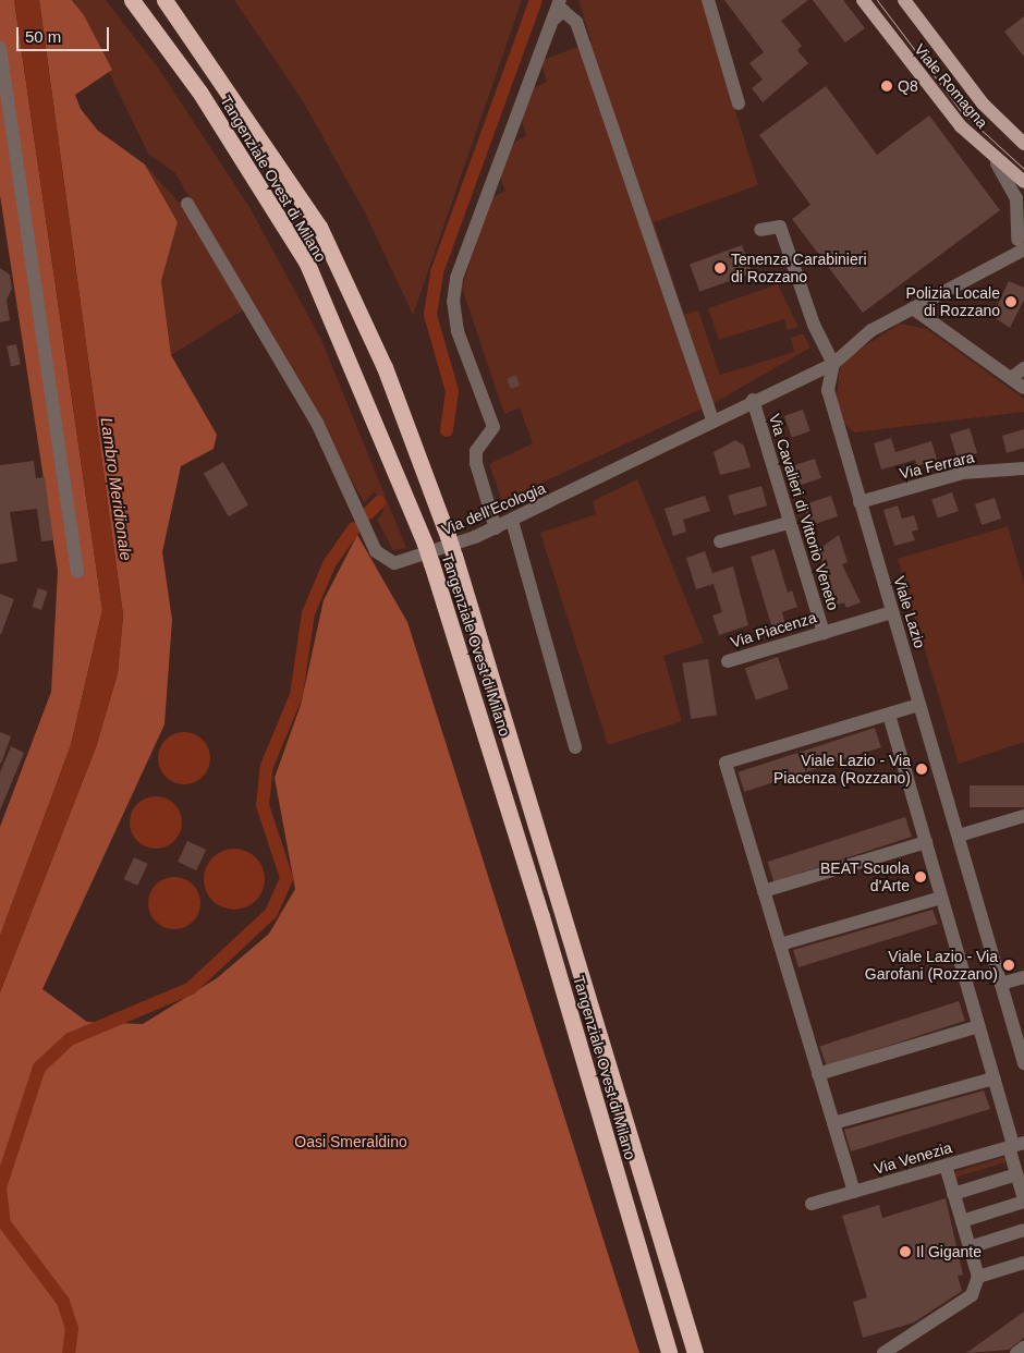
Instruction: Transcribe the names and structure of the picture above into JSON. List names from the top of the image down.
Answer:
{
  "streets": {
    "highway": ["Tangenziale Ovest di Milano"],
    "main road": ["Viale Romagna"],
    "street": [
      "Via Ferrara",
      "Via dell'Ecologia",
      "Via Cavalieri di Vittorio Veneto",
      "Viale Lazio",
      "Via Piacenza",
      "Via Venezia"
    ]
  },
  "crossings": [
    ["Via Ferrara", "Viale Lazio"],
    ["Via dell'Ecologia", "Via Cavalieri di Vittorio Veneto"],
    ["Via dell'Ecologia", "Viale Lazio"],
    ["Via Cavalieri di Vittorio Veneto", "Via Piacenza"],
    ["Viale Lazio", "Via Piacenza"]
  ],
  "water": ["Lambro Meridionale"],
  "parks": ["Oasi Smeraldino"],
  "places": [
    "Q8",
    "Tenenza Carabinieri di Rozzano",
    "Polizia Locale di Rozzano",
    "Viale Lazio - Via Piacenza (Rozzano)",
    "BEAT Scuola d'Arte",
    "Viale Lazio - Via Garofani (Rozzano)",
    "Il Gigante"
  ],
  "scale_bar": "50 m"
}
